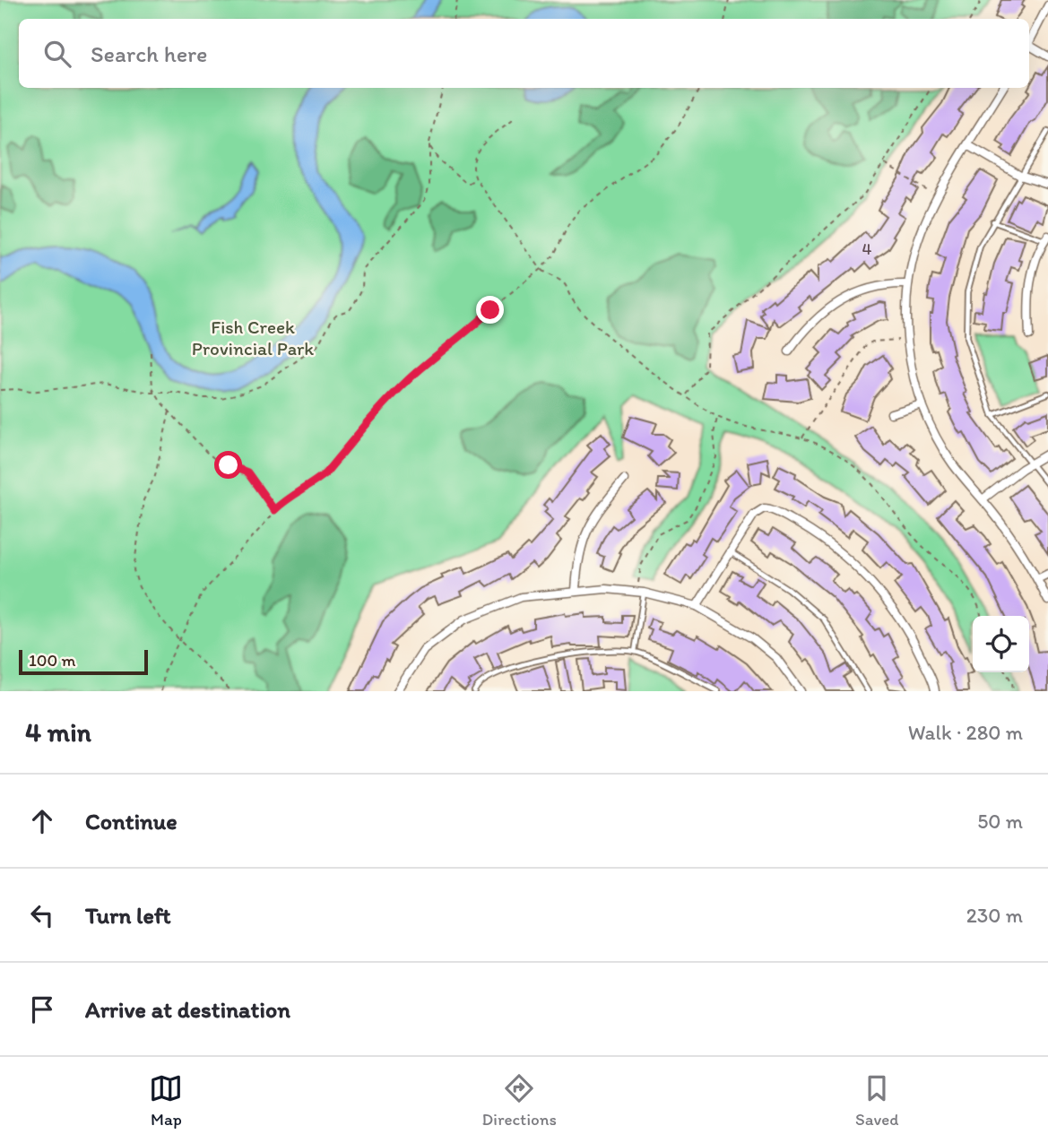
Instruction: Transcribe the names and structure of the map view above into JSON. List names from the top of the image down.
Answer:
{
  "parks": ["Fish Creek Provincial Park"],
  "house_numbers": ["4"],
  "scale_bar": "100 m",
  "page": {
    "search": "Search here",
    "scale": "100 m",
    "heading": ["4 min", "Walk · 280 m"],
    "list": [
      ["Continue", "50 m"],
      ["Turn left", "230 m"],
      "Arrive at destination"
    ],
    "nav": ["Map", "Directions", "Saved"]
  }
}
